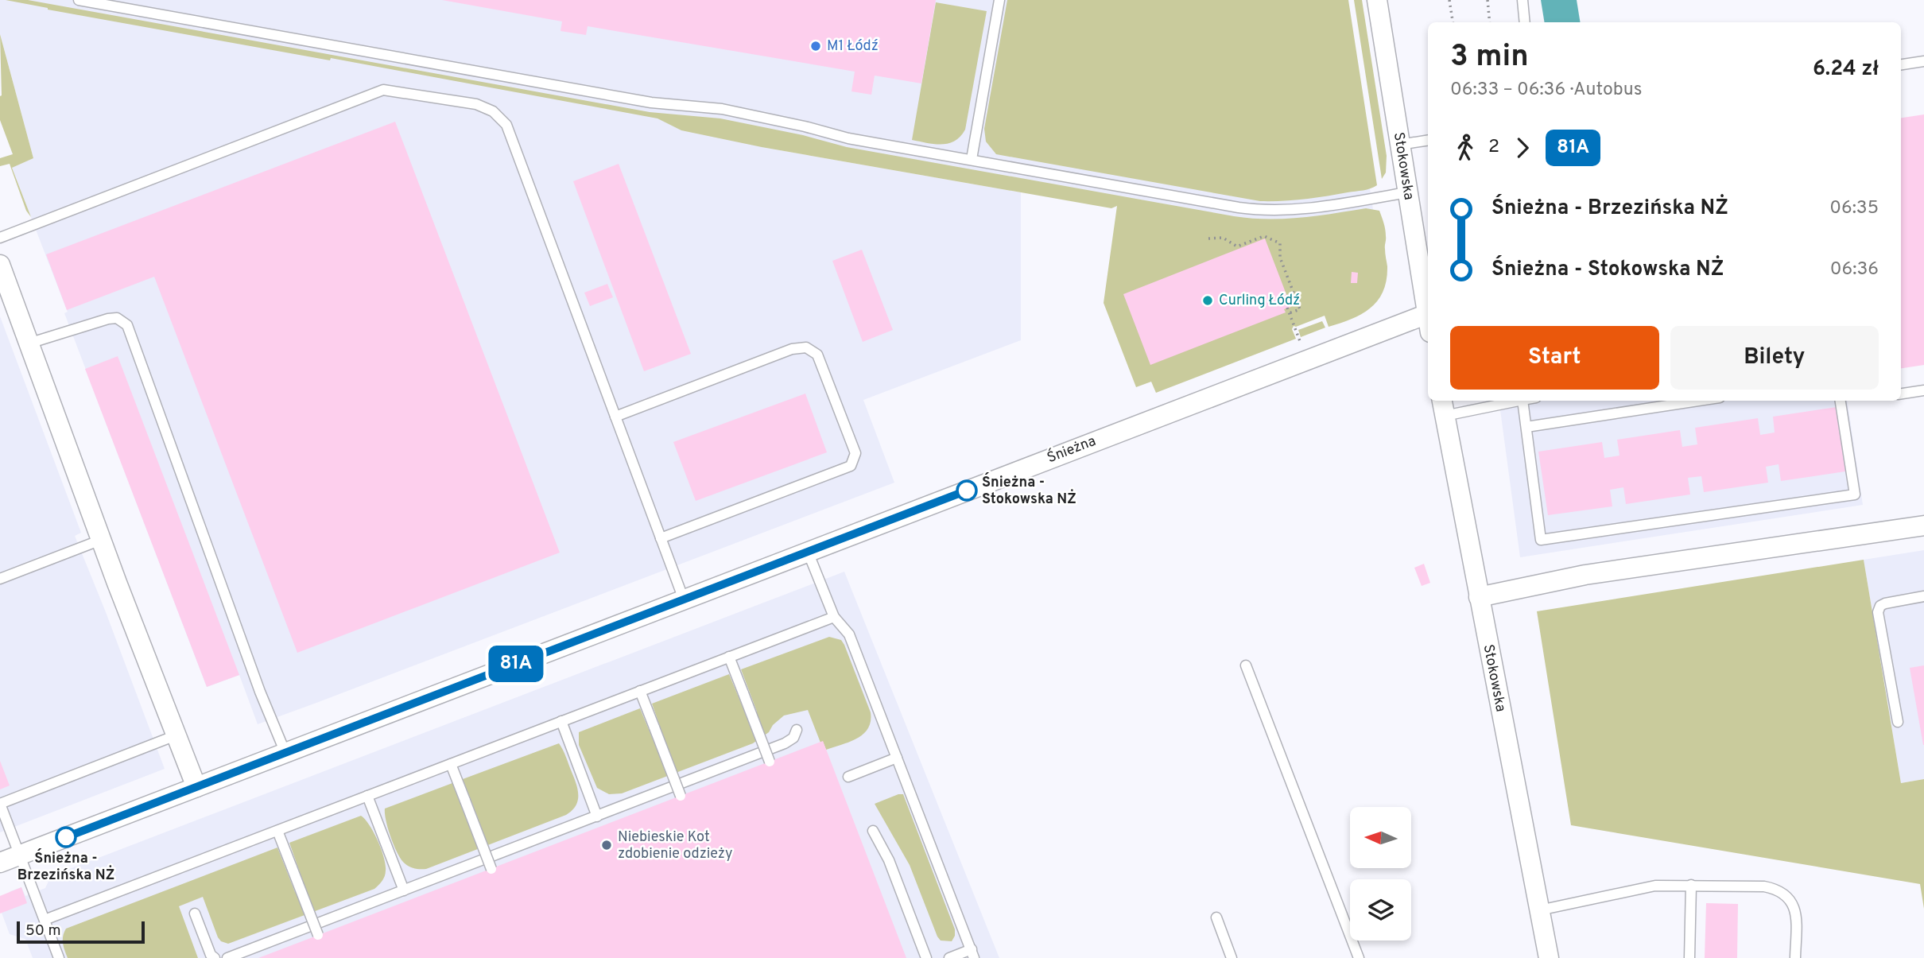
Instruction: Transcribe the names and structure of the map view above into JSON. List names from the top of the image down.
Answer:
{
  "streets": {
    "street": ["Stokowska", "Śnieżna"]
  },
  "places": [
    "M1 Łódź",
    "Curling Łódź",
    "Śnieżna - Stokowska NŻ",
    "Śnieżna - Brzezińska NŻ",
    "Niebieskie Kot zdobienie odzieży"
  ],
  "lines": ["bus line 81A"],
  "scale_bar": "50 m",
  "north": "left",
  "page": {
    "on_map": "81A",
    "heading": ["3 min", "06:33 – 06:36 · Autobus", "6.24 zł"],
    "legs": ["2", "81A"],
    "list": [
      {
        "name": "Śnieżna - Brzezińska NŻ",
        "value": "06:35"
      },
      {
        "name": "Śnieżna - Stokowska NŻ",
        "value": "06:36"
      }
    ],
    "buttons": ["Start", "Bilety"],
    "scale": "50 m"
  }
}
